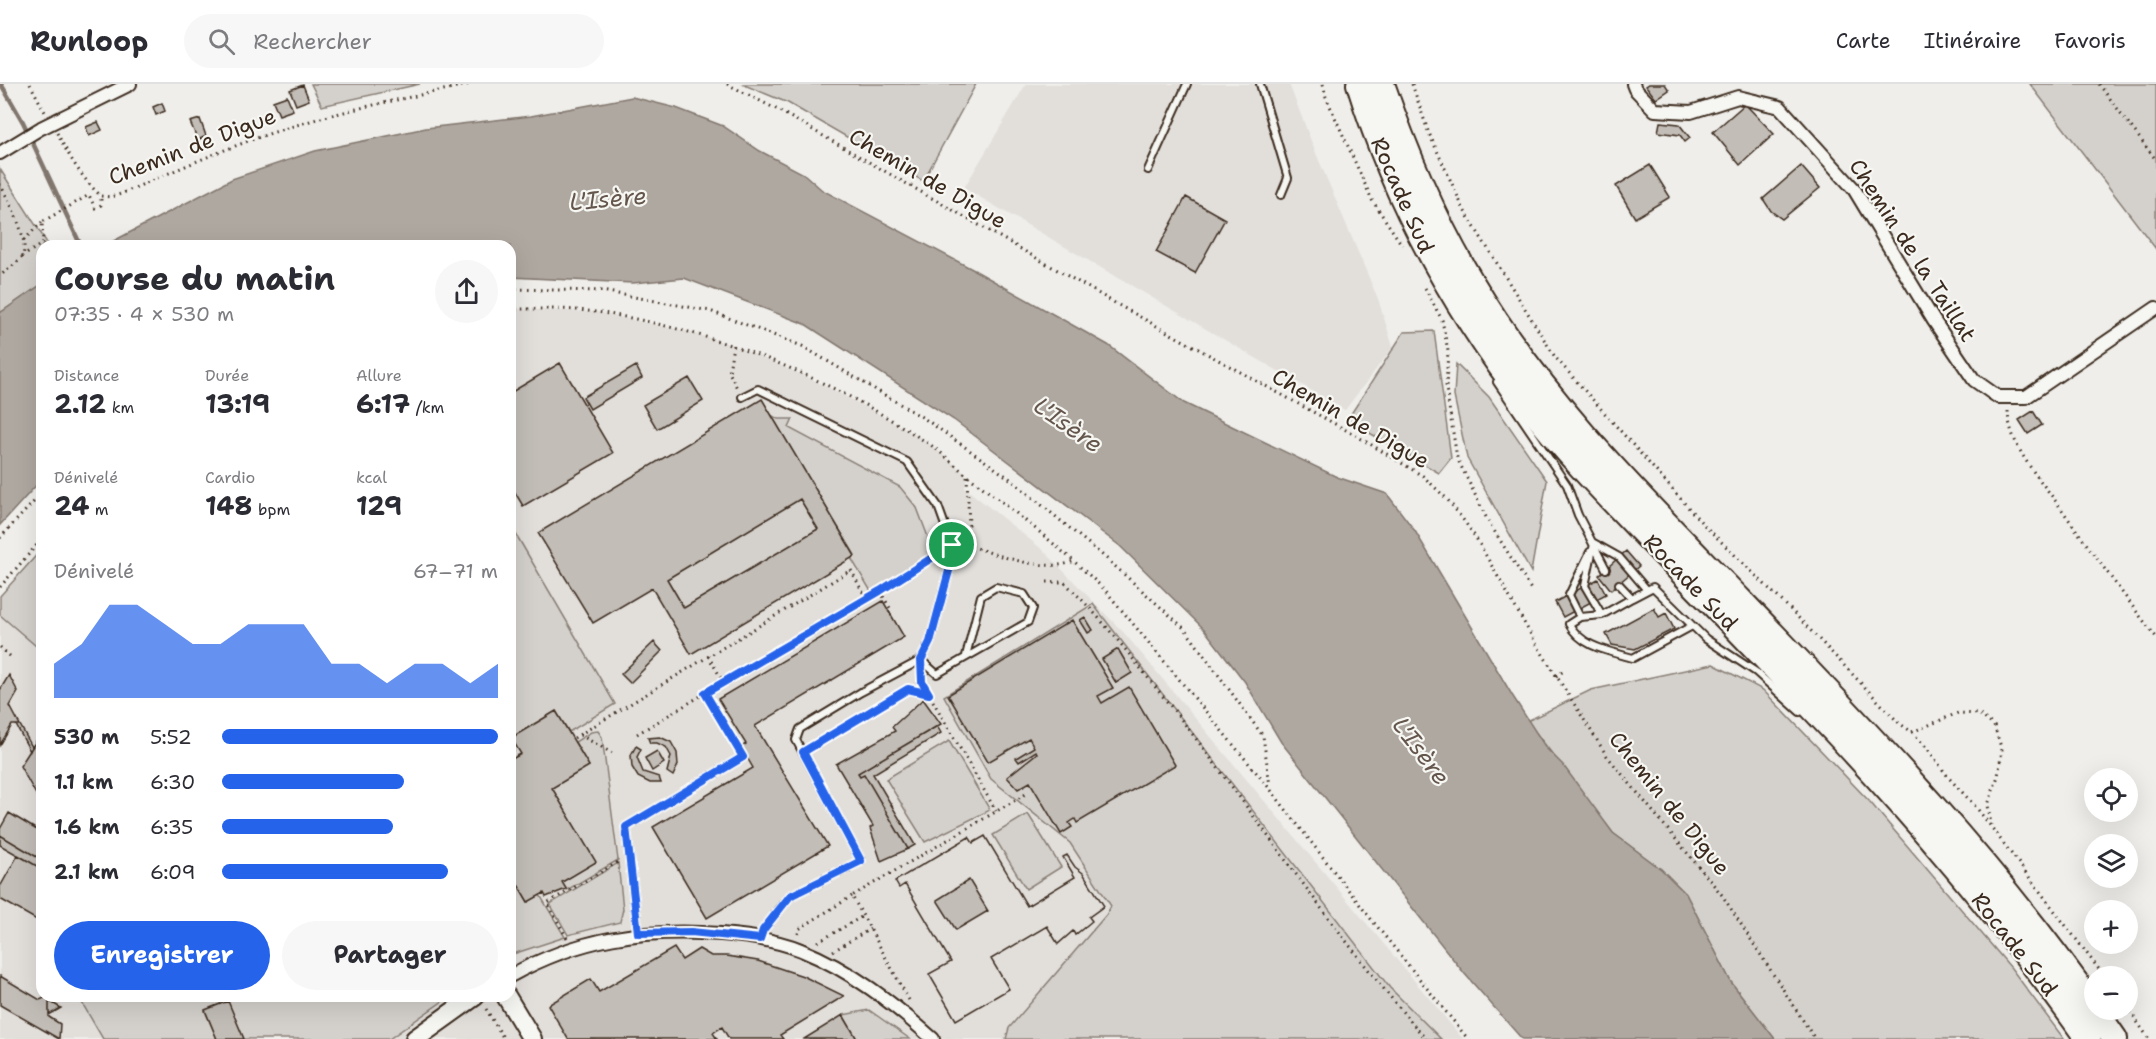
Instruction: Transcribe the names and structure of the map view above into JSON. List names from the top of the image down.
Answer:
{
  "streets": {
    "highway": ["Rocade Sud"],
    "street": ["Chemin de la Taillat"],
    "path": ["Chemin de Digue"]
  },
  "water": ["L'Isère"],
  "page": {
    "header": "Runloop",
    "search": "Rechercher",
    "nav": ["Carte", "Itinéraire", "Favoris"],
    "heading": ["Course du matin", "07:35 · 4 × 530 m"],
    "stats": [
      ["Distance", "2.12 km"],
      ["Durée", "13:19"],
      ["Allure", "6:17 /km"],
      ["Dénivelé", "24 m"],
      ["Cardio", "148 bpm"],
      ["kcal", "129"]
    ],
    "chart": ["Dénivelé", "67–71 m"],
    "list": [
      {
        "name": "530 m",
        "note": "5:52"
      },
      {
        "name": "1.1 km",
        "note": "6:30"
      },
      {
        "name": "1.6 km",
        "note": "6:35"
      },
      {
        "name": "2.1 km",
        "note": "6:09"
      }
    ],
    "map_buttons": ["+", "−"],
    "buttons": ["Enregistrer", "Partager"]
  }
}
